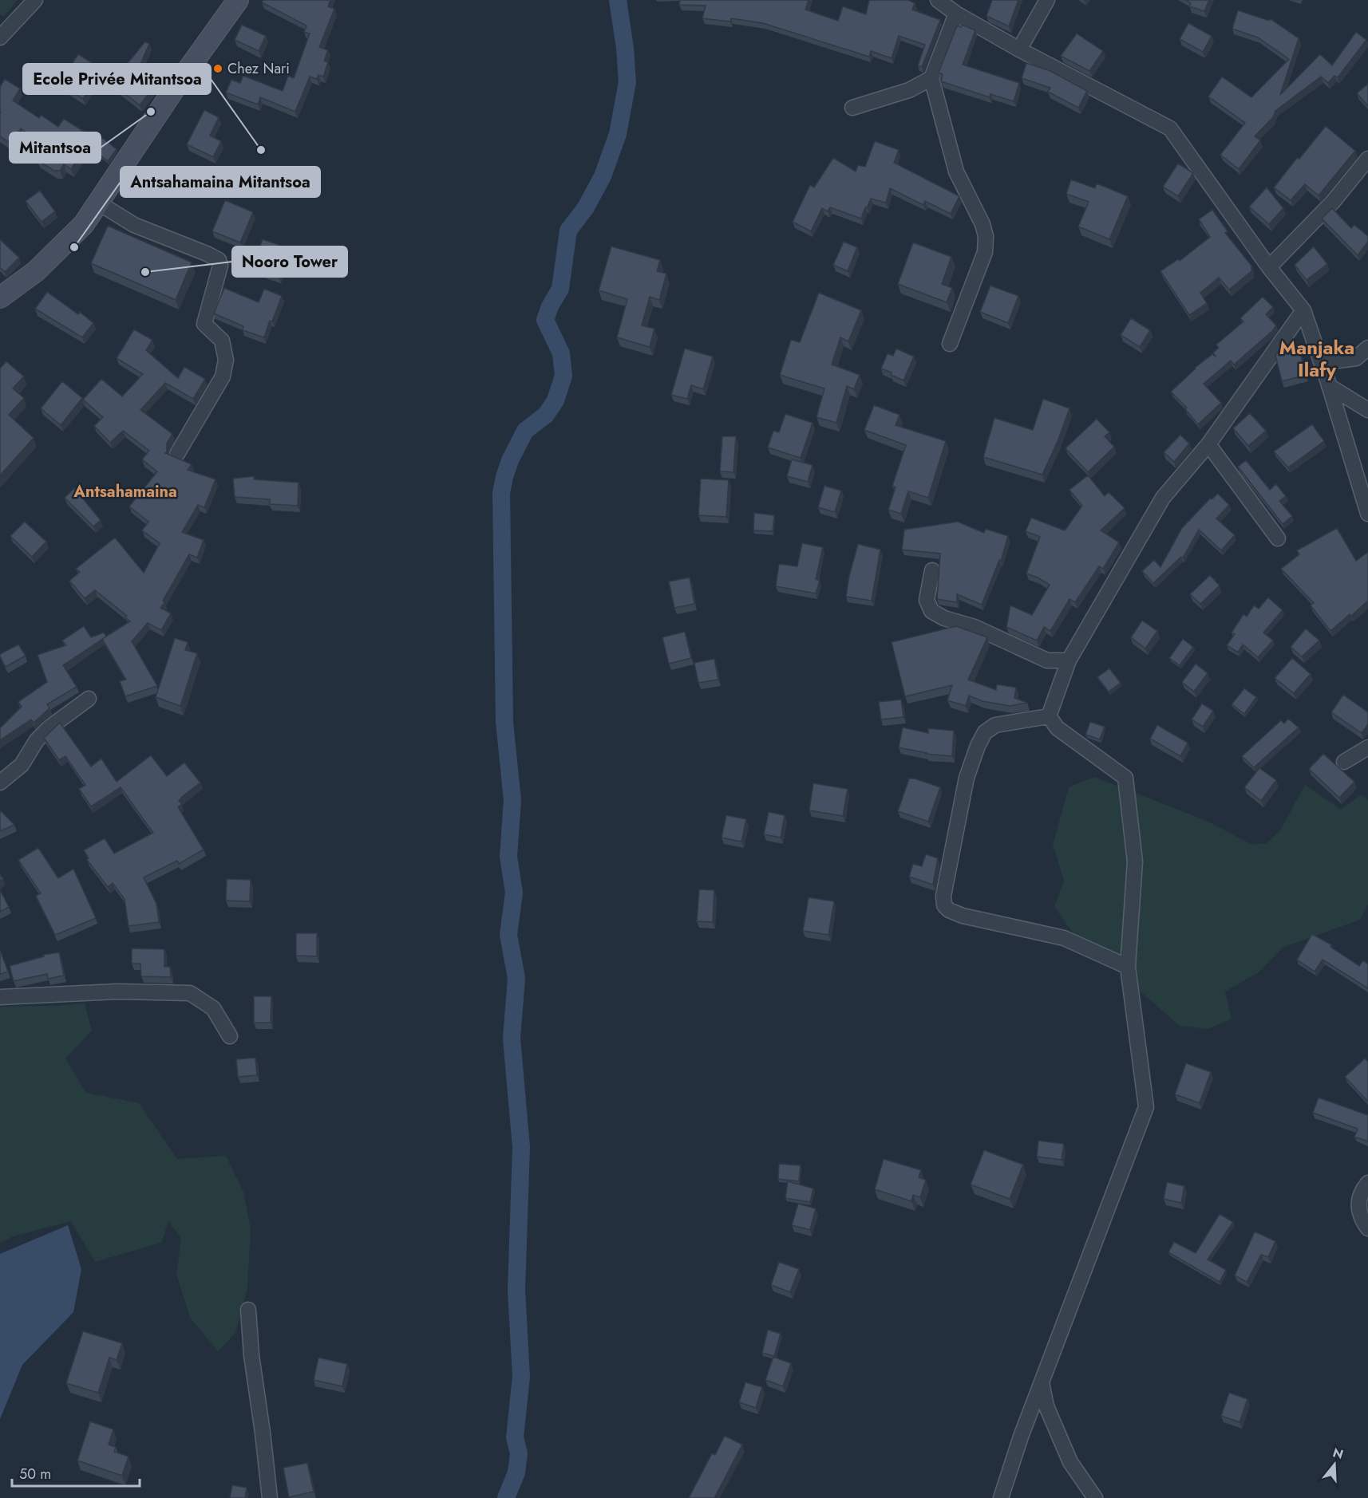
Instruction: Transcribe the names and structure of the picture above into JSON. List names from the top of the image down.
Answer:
{
  "districts": ["Manjaka Ilafy", "Antsahamaina"],
  "places": [
    "Chez Nari",
    "Mitantsoa",
    "Ecole Privée Mitantsoa",
    "Antsahamaina Mitantsoa",
    "Nooro Tower"
  ],
  "scale_bar": "50 m",
  "north": "top"
}
